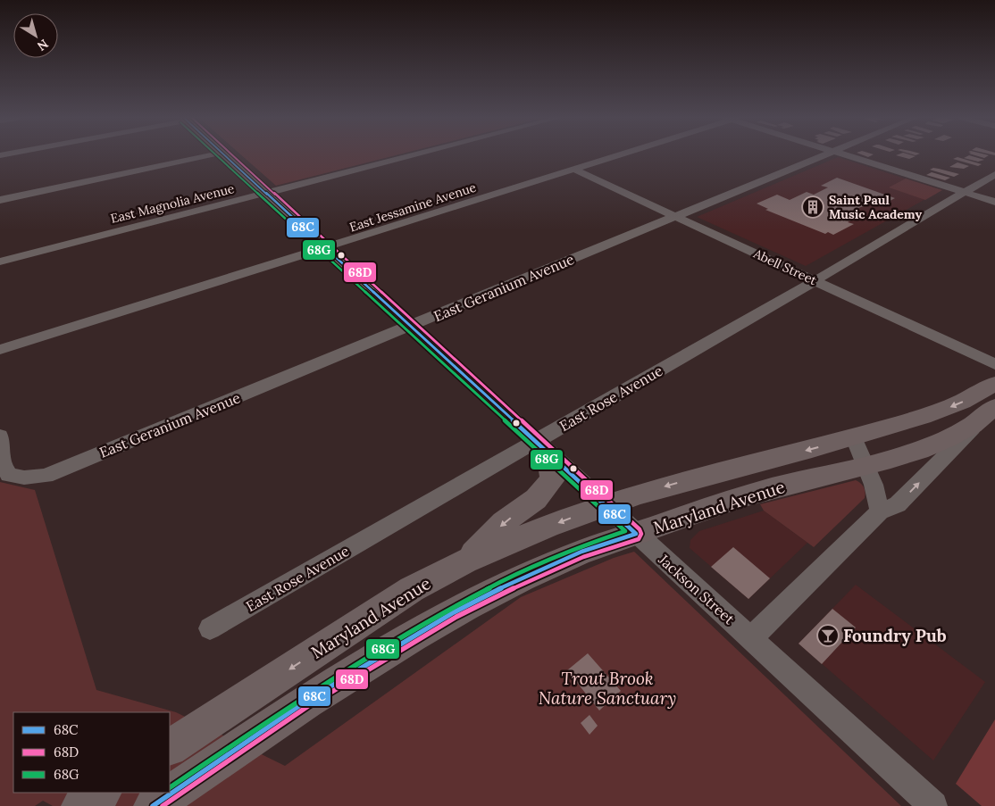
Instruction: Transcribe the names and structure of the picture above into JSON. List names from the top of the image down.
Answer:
{
  "streets": {
    "main road": ["Maryland Avenue"],
    "street": [
      "East Magnolia Avenue",
      "East Jessamine Avenue",
      "Abell Street",
      "East Geranium Avenue",
      "East Rose Avenue",
      "Jackson Street"
    ]
  },
  "crossings": [
    ["East Magnolia Avenue", "Jackson Street"],
    ["East Jessamine Avenue", "Abell Street"],
    ["East Jessamine Avenue", "Jackson Street"],
    ["Abell Street", "East Geranium Avenue"],
    ["Abell Street", "East Rose Avenue"],
    ["East Geranium Avenue", "Jackson Street"],
    ["East Rose Avenue", "Jackson Street"],
    ["Maryland Avenue", "Jackson Street"]
  ],
  "parks": ["Trout Brook Nature Sanctuary"],
  "places": {
    "building": ["Saint Paul Music Academy"],
    "bar": ["Foundry Pub"]
  },
  "lines": ["transit line 68C", "transit line 68D", "transit line 68G"],
  "legend": ["68C", "68D", "68G"],
  "north": "bottom right"
}
